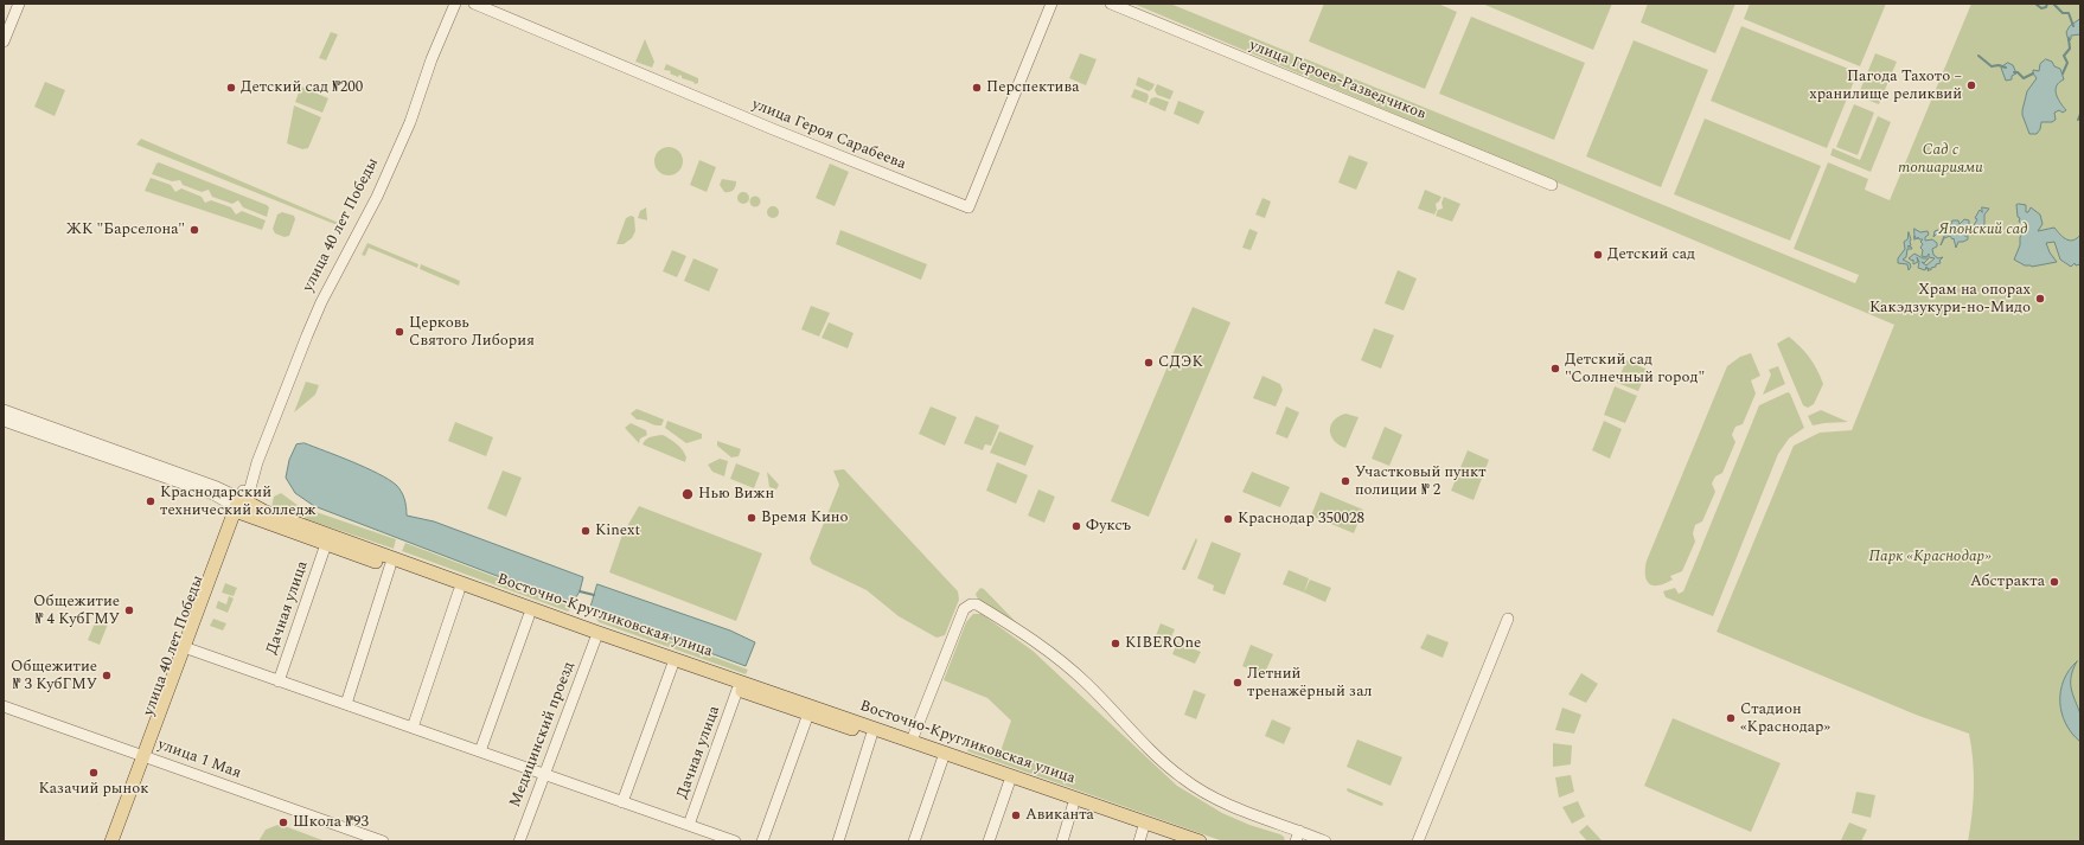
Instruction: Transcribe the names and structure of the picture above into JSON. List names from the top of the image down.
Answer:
{
  "streets": {
    "main road": ["улица 40 лет Победы", "Восточно-Кругликовская улица"],
    "street": [
      "улица Героев-Разведчиков",
      "улица Героя Сарабеева",
      "Дачная улица",
      "Медицинский проезд",
      "улица 1 Мая"
    ]
  },
  "crossings": [
    ["улица 40 лет Победы", "Восточно-Кругликовская улица"],
    ["Дачная улица", "Восточно-Кругликовская улица"],
    ["Восточно-Кругликовская улица", "Медицинский проезд"]
  ],
  "parks": ["Сад с топиариями", "Японский сад", "Парк «Краснодар»"],
  "places": [
    "Пагода Тахото – хранилище реликвий",
    "Детский сад №200",
    "Перспектива",
    "ЖК \"Барселона\"",
    "Детский сад",
    "Храм на опорах Какэдзукури-но-Мидо",
    "Церковь Святого Либория",
    "СДЭК",
    "Детский сад \"Солнечный город\"",
    "Участковый пункт полиции № 2",
    "Нью Вижн",
    "Краснодарский технический колледж",
    "Время Кино",
    "Краснодар 350028",
    "Фуксъ",
    "Kinext",
    "Абстракта",
    "Общежитие № 4 КубГМУ",
    "KIBEROne",
    "Общежитие № 3 КубГМУ",
    "Летний тренажёрный зал",
    "Стадион «Краснодар»",
    "Казачий рынок",
    "Авиканта",
    "Школа №93"
  ]
}
